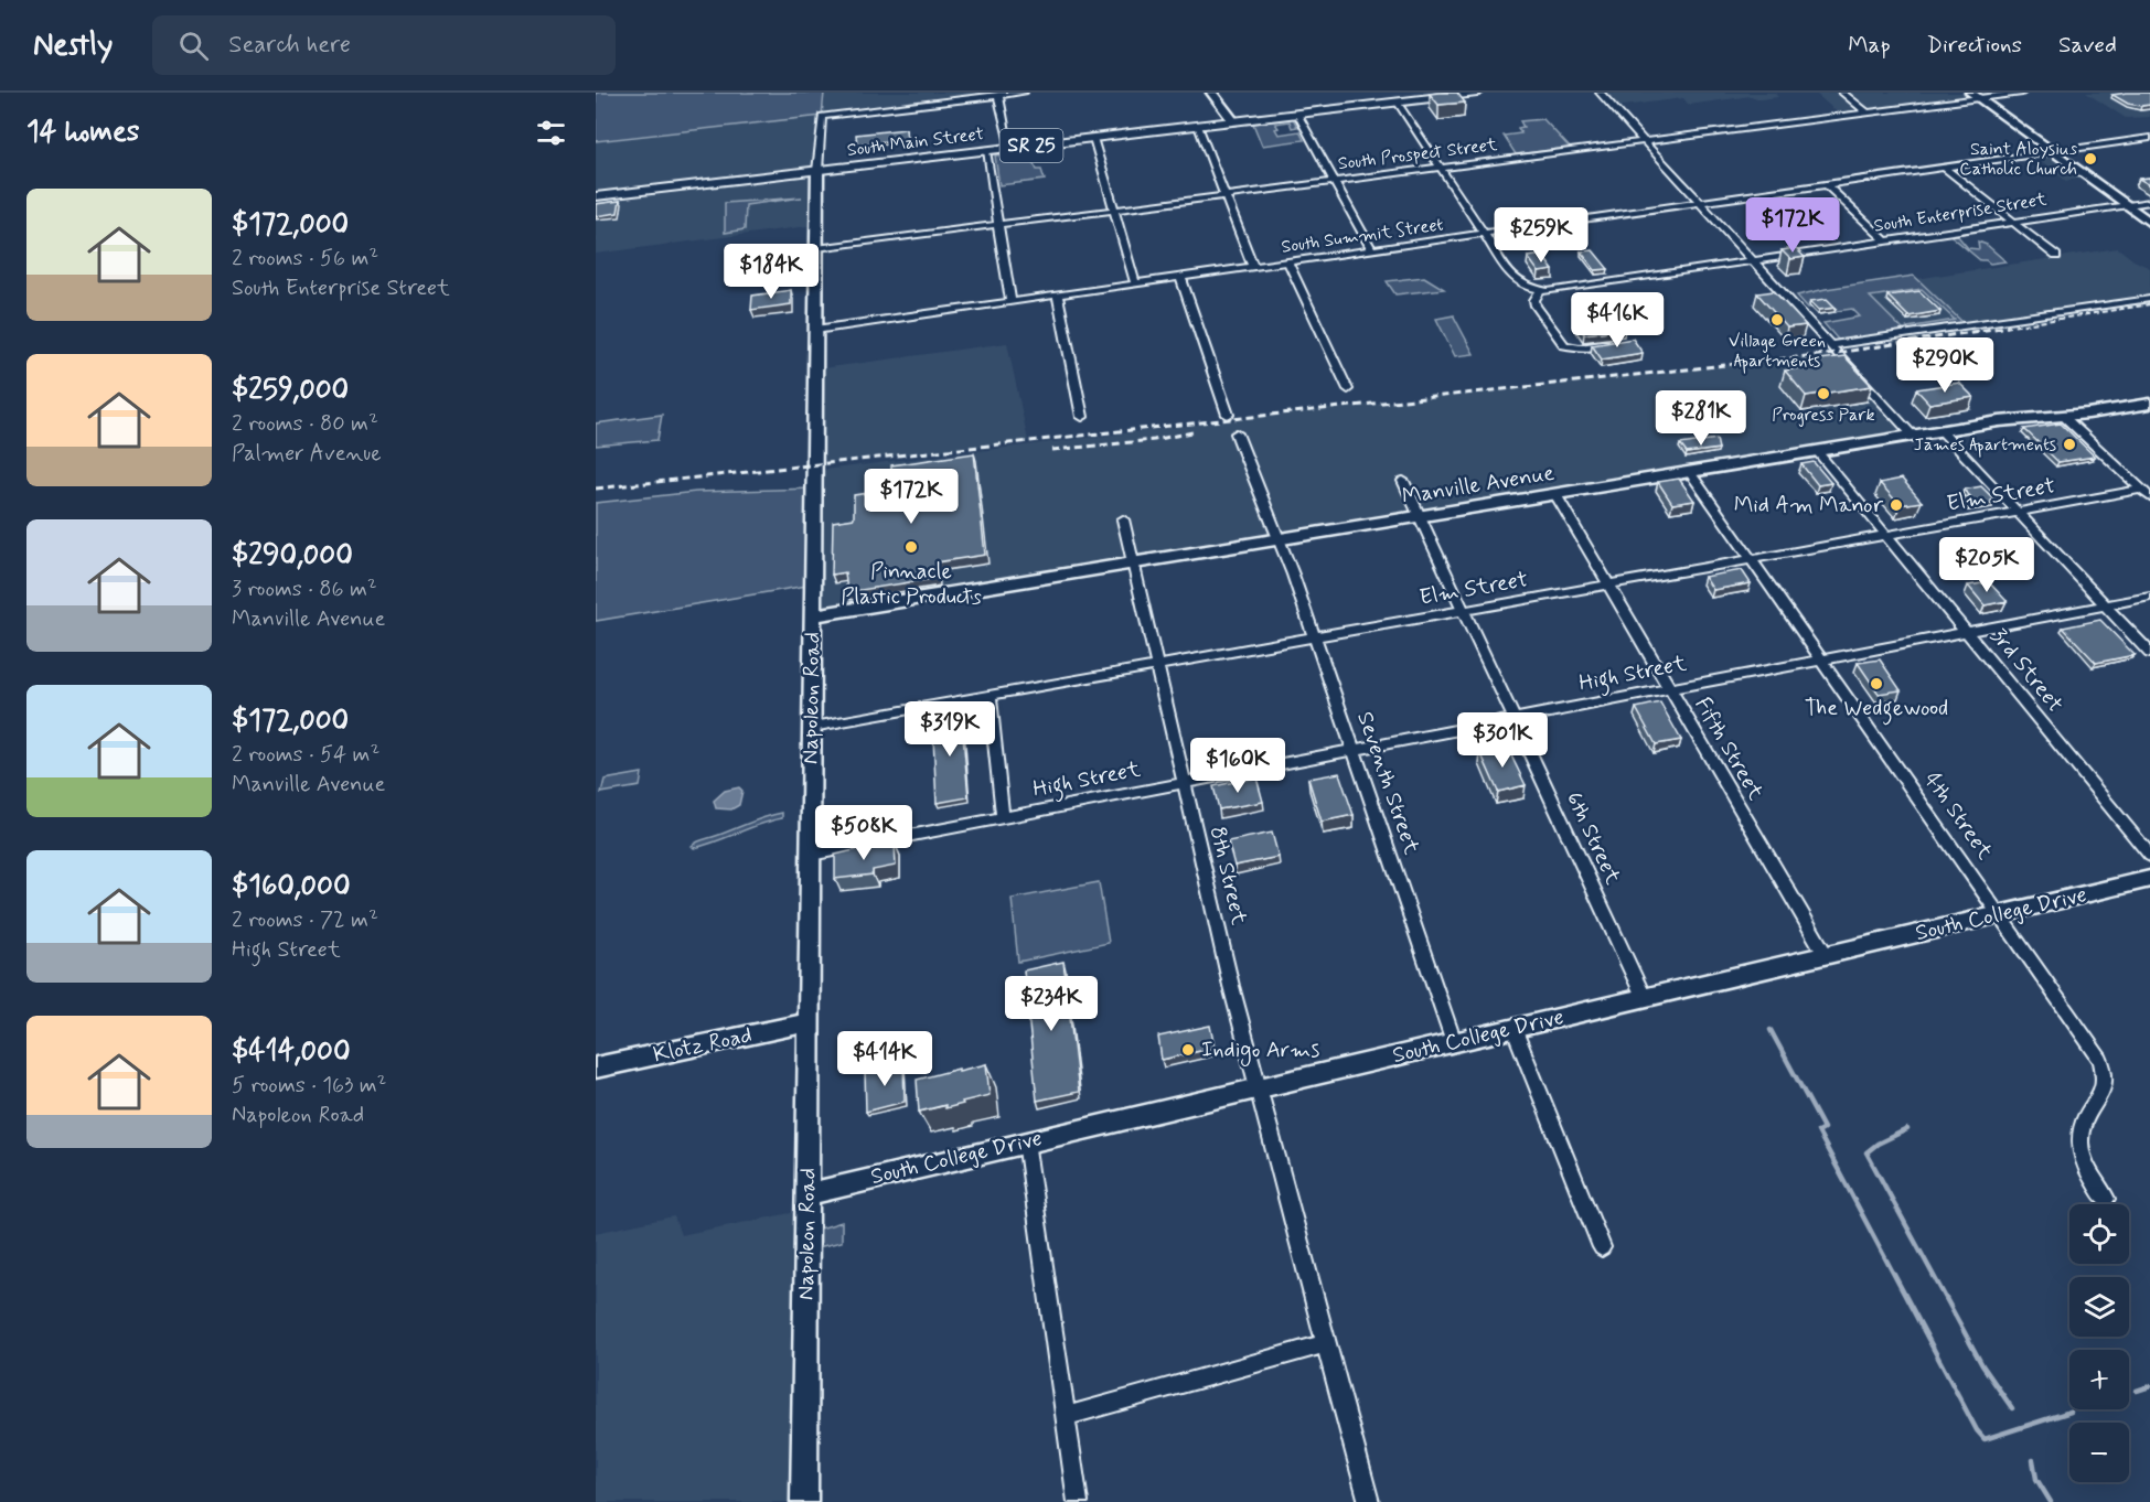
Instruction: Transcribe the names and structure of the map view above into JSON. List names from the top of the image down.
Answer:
{
  "streets": {
    "main road": ["South Main Street", "SR 25"],
    "street": [
      "South Prospect Street",
      "South Enterprise Street",
      "South Summit Street",
      "Manville Avenue",
      "Elm Street",
      "3rd Street",
      "High Street",
      "Napoleon Road",
      "Fifth Street",
      "Seventh Street",
      "4th Street",
      "6th Street",
      "8th Street",
      "South College Drive",
      "Klotz Road"
    ]
  },
  "crossings": [
    ["South Main Street", "Napoleon Road"],
    ["South Prospect Street", "Napoleon Road"],
    ["South Summit Street", "Napoleon Road"],
    ["Manville Avenue", "3rd Street"],
    ["Manville Avenue", "Napoleon Road"],
    ["Manville Avenue", "Fifth Street"],
    ["Manville Avenue", "Seventh Street"],
    ["Manville Avenue", "4th Street"],
    ["Manville Avenue", "6th Street"],
    ["Manville Avenue", "8th Street"],
    ["Elm Street", "3rd Street"],
    ["Elm Street", "Napoleon Road"],
    ["Elm Street", "Fifth Street"],
    ["Elm Street", "Seventh Street"],
    ["Elm Street", "4th Street"],
    ["Elm Street", "6th Street"],
    ["Elm Street", "8th Street"],
    ["3rd Street", "High Street"],
    ["High Street", "Napoleon Road"],
    ["High Street", "Fifth Street"],
    ["High Street", "Seventh Street"],
    ["High Street", "4th Street"],
    ["High Street", "6th Street"],
    ["High Street", "8th Street"],
    ["Napoleon Road", "South College Drive"],
    ["Napoleon Road", "Klotz Road"],
    ["Fifth Street", "South College Drive"],
    ["Seventh Street", "South College Drive"],
    ["4th Street", "South College Drive"],
    ["6th Street", "South College Drive"],
    ["8th Street", "South College Drive"]
  ],
  "places": [
    "Saint Aloysius Catholic Church",
    "Village Green Apartments",
    "Progress Park",
    "James Apartments",
    "Mid Am Manor",
    "Pinnacle Plastic Products",
    "The Wedgewood",
    "Indigo Arms"
  ],
  "page": {
    "header": "Nestly",
    "search": "Search here",
    "nav": ["Map", "Directions", "Saved"],
    "heading": "14 homes",
    "list": [
      {
        "name": "$172,000",
        "note": "2 rooms · 56 m² · South Enterprise Street"
      },
      {
        "name": "$259,000",
        "note": "2 rooms · 80 m² · Palmer Avenue"
      },
      {
        "name": "$290,000",
        "note": "3 rooms · 86 m² · Manville Avenue"
      },
      {
        "name": "$172,000",
        "note": "2 rooms · 54 m² · Manville Avenue"
      },
      {
        "name": "$160,000",
        "note": "2 rooms · 72 m² · High Street"
      },
      {
        "name": "$414,000",
        "note": "5 rooms · 163 m² · Napoleon Road"
      }
    ],
    "price": [
      "$172K",
      "$259K",
      "$184K",
      "$416K",
      "$290K",
      "$281K",
      "$172K",
      "$205K",
      "$319K",
      "$301K",
      "$160K",
      "$508K",
      "$234K",
      "$414K"
    ],
    "map_buttons": ["+", "−"]
  }
}
